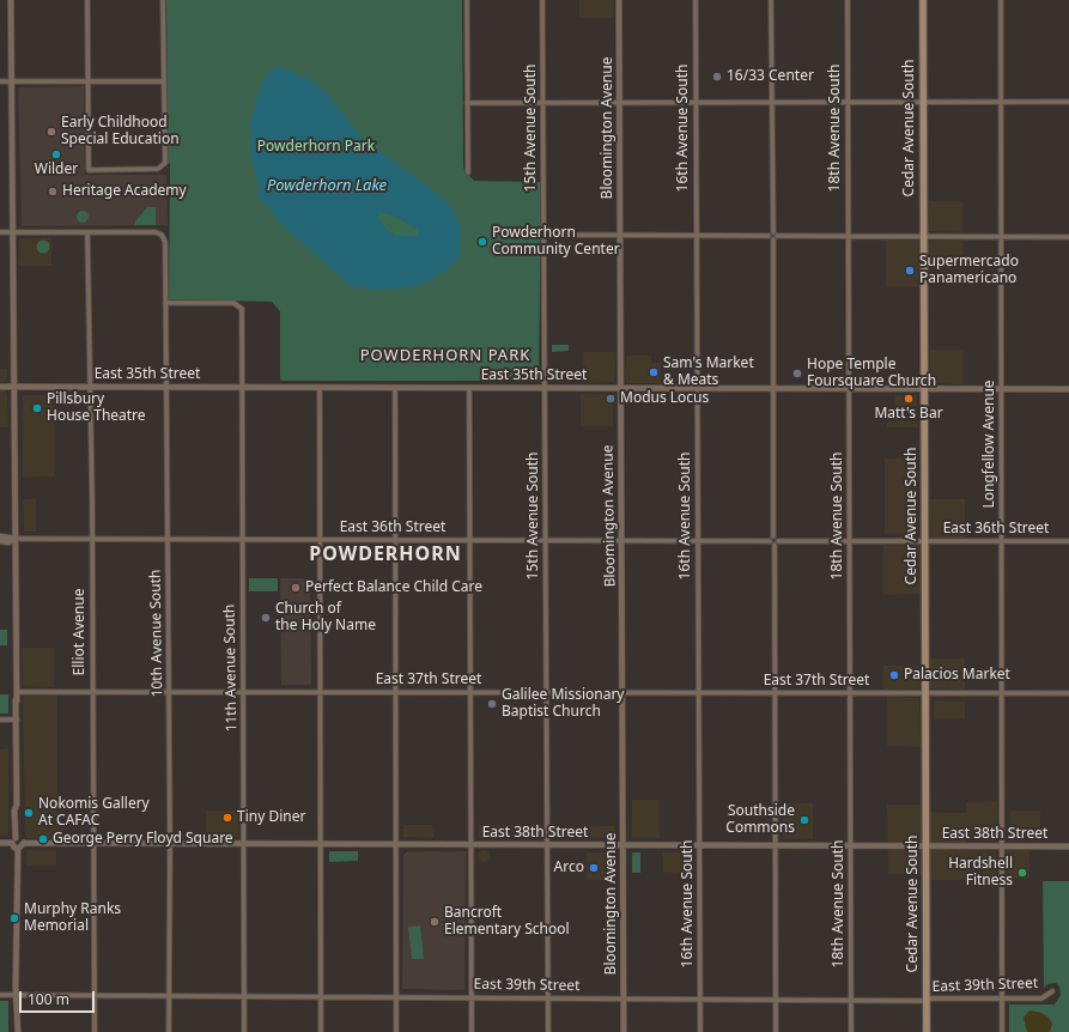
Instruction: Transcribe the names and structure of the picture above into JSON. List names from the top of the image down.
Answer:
{
  "streets": {
    "main road": ["Cedar Avenue South"],
    "street": [
      "15th Avenue South",
      "Bloomington Avenue",
      "16th Avenue South",
      "18th Avenue South",
      "East 35th Street",
      "Longfellow Avenue",
      "East 36th Street",
      "Elliot Avenue",
      "10th Avenue South",
      "11th Avenue South",
      "East 37th Street",
      "East 38th Street",
      "East 39th Street"
    ]
  },
  "crossings": [
    ["15th Avenue South", "East 35th Street"],
    ["15th Avenue South", "East 36th Street"],
    ["15th Avenue South", "East 37th Street"],
    ["15th Avenue South", "East 38th Street"],
    ["15th Avenue South", "East 39th Street"],
    ["Bloomington Avenue", "East 35th Street"],
    ["Bloomington Avenue", "East 36th Street"],
    ["Bloomington Avenue", "East 37th Street"],
    ["Bloomington Avenue", "East 38th Street"],
    ["Bloomington Avenue", "East 39th Street"],
    ["16th Avenue South", "East 35th Street"],
    ["16th Avenue South", "East 36th Street"],
    ["16th Avenue South", "East 37th Street"],
    ["16th Avenue South", "East 38th Street"],
    ["16th Avenue South", "East 39th Street"],
    ["18th Avenue South", "East 35th Street"],
    ["18th Avenue South", "East 36th Street"],
    ["18th Avenue South", "East 37th Street"],
    ["18th Avenue South", "East 38th Street"],
    ["18th Avenue South", "East 39th Street"],
    ["Cedar Avenue South", "East 35th Street"],
    ["Cedar Avenue South", "East 36th Street"],
    ["Cedar Avenue South", "East 37th Street"],
    ["Cedar Avenue South", "East 38th Street"],
    ["Cedar Avenue South", "East 39th Street"],
    ["East 35th Street", "Longfellow Avenue"],
    ["East 35th Street", "Elliot Avenue"],
    ["East 35th Street", "10th Avenue South"],
    ["East 35th Street", "11th Avenue South"],
    ["Longfellow Avenue", "East 36th Street"],
    ["Longfellow Avenue", "East 37th Street"],
    ["Longfellow Avenue", "East 38th Street"],
    ["Longfellow Avenue", "East 39th Street"],
    ["East 36th Street", "Elliot Avenue"],
    ["East 36th Street", "10th Avenue South"],
    ["East 36th Street", "11th Avenue South"],
    ["Elliot Avenue", "10th Avenue South"],
    ["Elliot Avenue", "East 37th Street"],
    ["Elliot Avenue", "East 38th Street"],
    ["Elliot Avenue", "East 39th Street"],
    ["10th Avenue South", "11th Avenue South"],
    ["10th Avenue South", "East 37th Street"],
    ["10th Avenue South", "East 38th Street"],
    ["10th Avenue South", "East 39th Street"],
    ["11th Avenue South", "East 37th Street"],
    ["11th Avenue South", "East 38th Street"],
    ["11th Avenue South", "East 39th Street"]
  ],
  "districts": ["POWDERHORN PARK", "POWDERHORN"],
  "water": ["Powderhorn Lake"],
  "parks": ["Powderhorn Park"],
  "places": [
    "16/33 Center",
    "Early Childhood Special Education",
    "Wilder",
    "Heritage Academy",
    "Powderhorn Community Center",
    "Supermercado Panamericano",
    "Sam's Market & Meats",
    "Hope Temple Foursquare Church",
    "Modus Locus",
    "Matt's Bar",
    "Pillsbury House Theatre",
    "Perfect Balance Child Care",
    "Church of the Holy Name",
    "Palacios Market",
    "Galilee Missionary Baptist Church",
    "Nokomis Gallery At CAFAC",
    "Tiny Diner",
    "Southside Commons",
    "George Perry Floyd Square",
    "Arco",
    "Hardshell Fitness",
    "Murphy Ranks Memorial",
    "Bancroft Elementary School"
  ],
  "scale_bar": "100 m"
}
